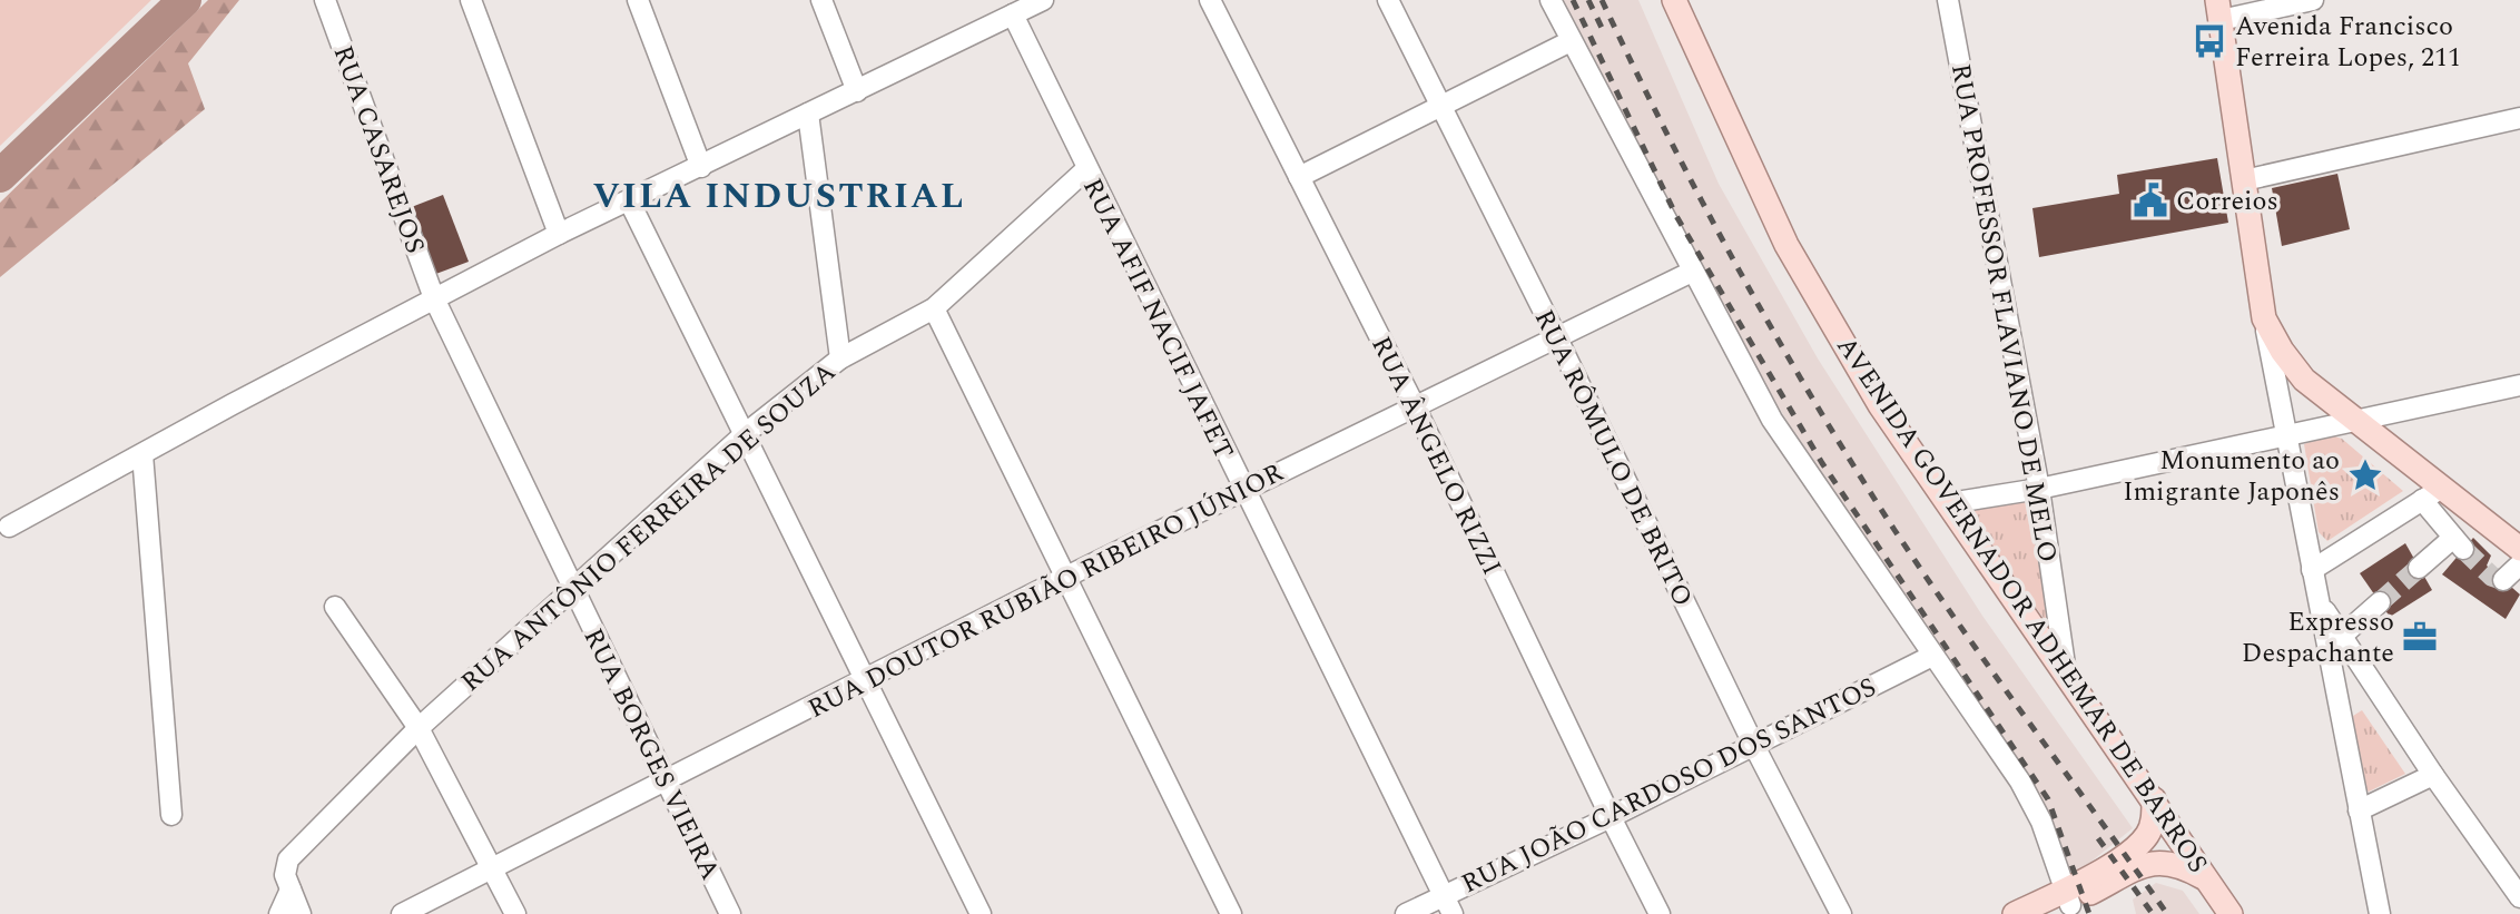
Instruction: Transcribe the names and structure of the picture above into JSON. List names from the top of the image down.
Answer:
{
  "streets": {
    "main road": ["AVENIDA GOVERNADOR ADHEMAR DE BARROS"],
    "street": [
      "RUA CASAREJOS",
      "RUA PROFESSOR FLAVIANO DE MELO",
      "RUA AFIF NACIF JAFET",
      "RUA ÂNGELO RIZZI",
      "RUA RÔMULO DE BRITO",
      "RUA ANTÔNIO FERREIRA DE SOUZA",
      "RUA DOUTOR RUBIÃO RIBEIRO JÚNIOR",
      "RUA BORGES VIEIRA",
      "RUA JOÃO CARDOSO DOS SANTOS"
    ]
  },
  "crossings": [
    ["RUA CASAREJOS", "RUA BORGES VIEIRA"],
    ["RUA PROFESSOR FLAVIANO DE MELO", "AVENIDA GOVERNADOR ADHEMAR DE BARROS"],
    ["RUA AFIF NACIF JAFET", "RUA ANTÔNIO FERREIRA DE SOUZA"],
    ["RUA AFIF NACIF JAFET", "RUA DOUTOR RUBIÃO RIBEIRO JÚNIOR"],
    ["RUA AFIF NACIF JAFET", "RUA JOÃO CARDOSO DOS SANTOS"],
    ["RUA ÂNGELO RIZZI", "RUA DOUTOR RUBIÃO RIBEIRO JÚNIOR"],
    ["RUA ÂNGELO RIZZI", "RUA JOÃO CARDOSO DOS SANTOS"],
    ["RUA RÔMULO DE BRITO", "RUA DOUTOR RUBIÃO RIBEIRO JÚNIOR"],
    ["RUA RÔMULO DE BRITO", "RUA JOÃO CARDOSO DOS SANTOS"],
    ["RUA ANTÔNIO FERREIRA DE SOUZA", "RUA BORGES VIEIRA"],
    ["RUA DOUTOR RUBIÃO RIBEIRO JÚNIOR", "RUA BORGES VIEIRA"]
  ],
  "districts": ["VILA INDUSTRIAL"],
  "places": {
    "bus stop": ["Avenida Francisco Ferreira Lopes, 211"],
    "public building": ["Correios"],
    "place": ["Monumento ao Imigrante Japonês"],
    "office": ["Expresso Despachante"]
  }
}
